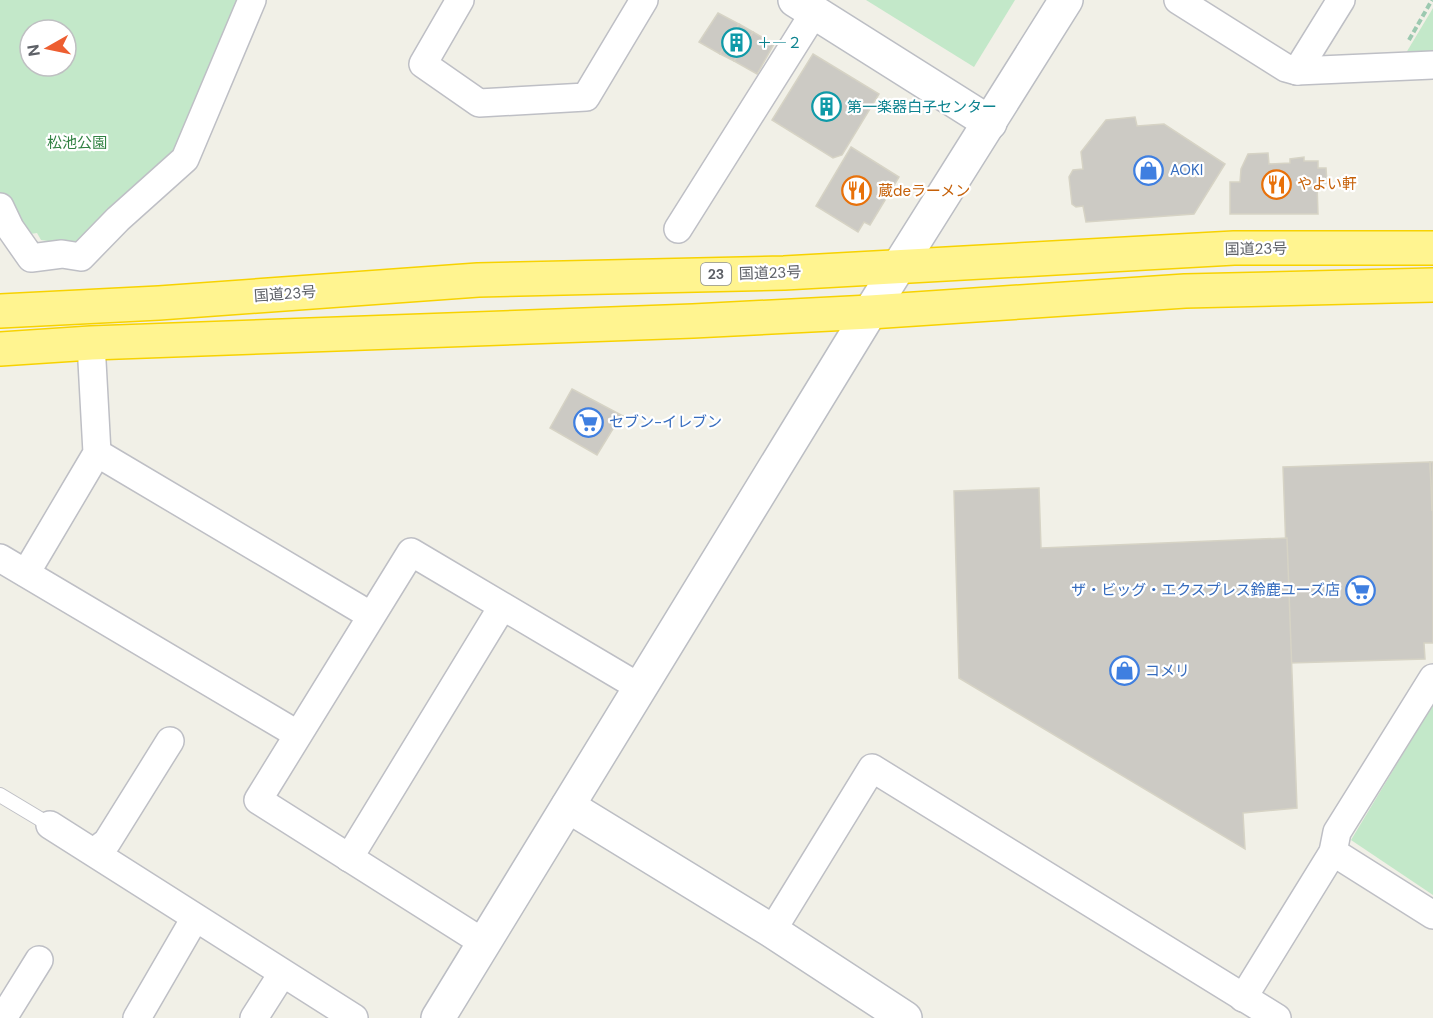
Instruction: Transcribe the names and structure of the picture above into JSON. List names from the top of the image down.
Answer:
{
  "streets": {
    "highway": ["国道23号", "23"]
  },
  "parks": ["松池公園"],
  "places": {
    "building": ["＋―２", "第一楽器白子センター"],
    "shop": ["AOKI", "コメリ"],
    "restaurant": ["やよい軒", "蔵deラーメン"],
    "supermarket": ["セブン-イレブン", "ザ・ビッグ・エクスプレス鈴鹿ユーズ店"]
  },
  "north": "left"
}
